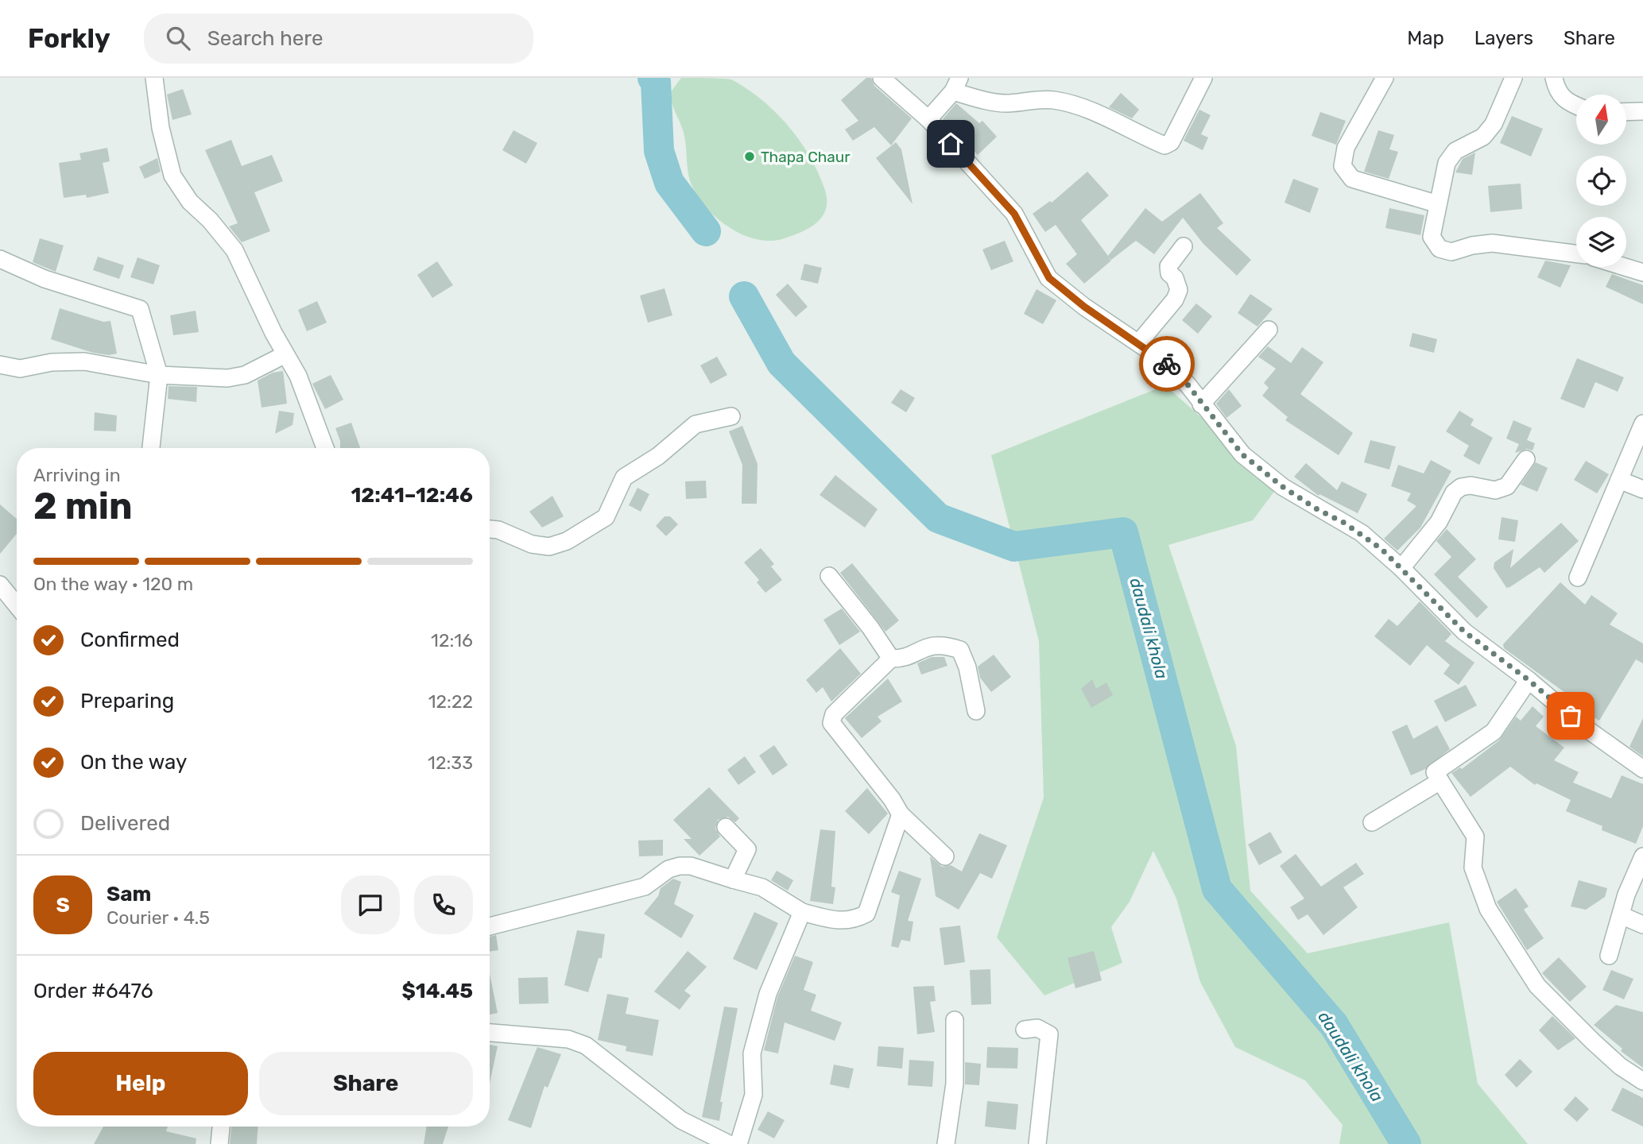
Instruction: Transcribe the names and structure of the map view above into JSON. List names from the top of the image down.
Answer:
{
  "water": ["daudali khola"],
  "places": ["Thapa Chaur"],
  "north": "top",
  "page": {
    "header": "Forkly",
    "search": "Search here",
    "nav": ["Map", "Layers", "Share"],
    "heading": ["2 min", "Arriving in", "12:41–12:46"],
    "panel": [
      "Sam",
      "Courier · 4.5",
      "Order #6476",
      "$14.45"
    ],
    "bar": "On the way · 120 m",
    "list": [
      ["Confirmed", "12:16"],
      ["Preparing", "12:22"],
      ["On the way", "12:33"],
      "Delivered"
    ],
    "round": "S",
    "buttons": ["Help", "Share"]
  }
}
